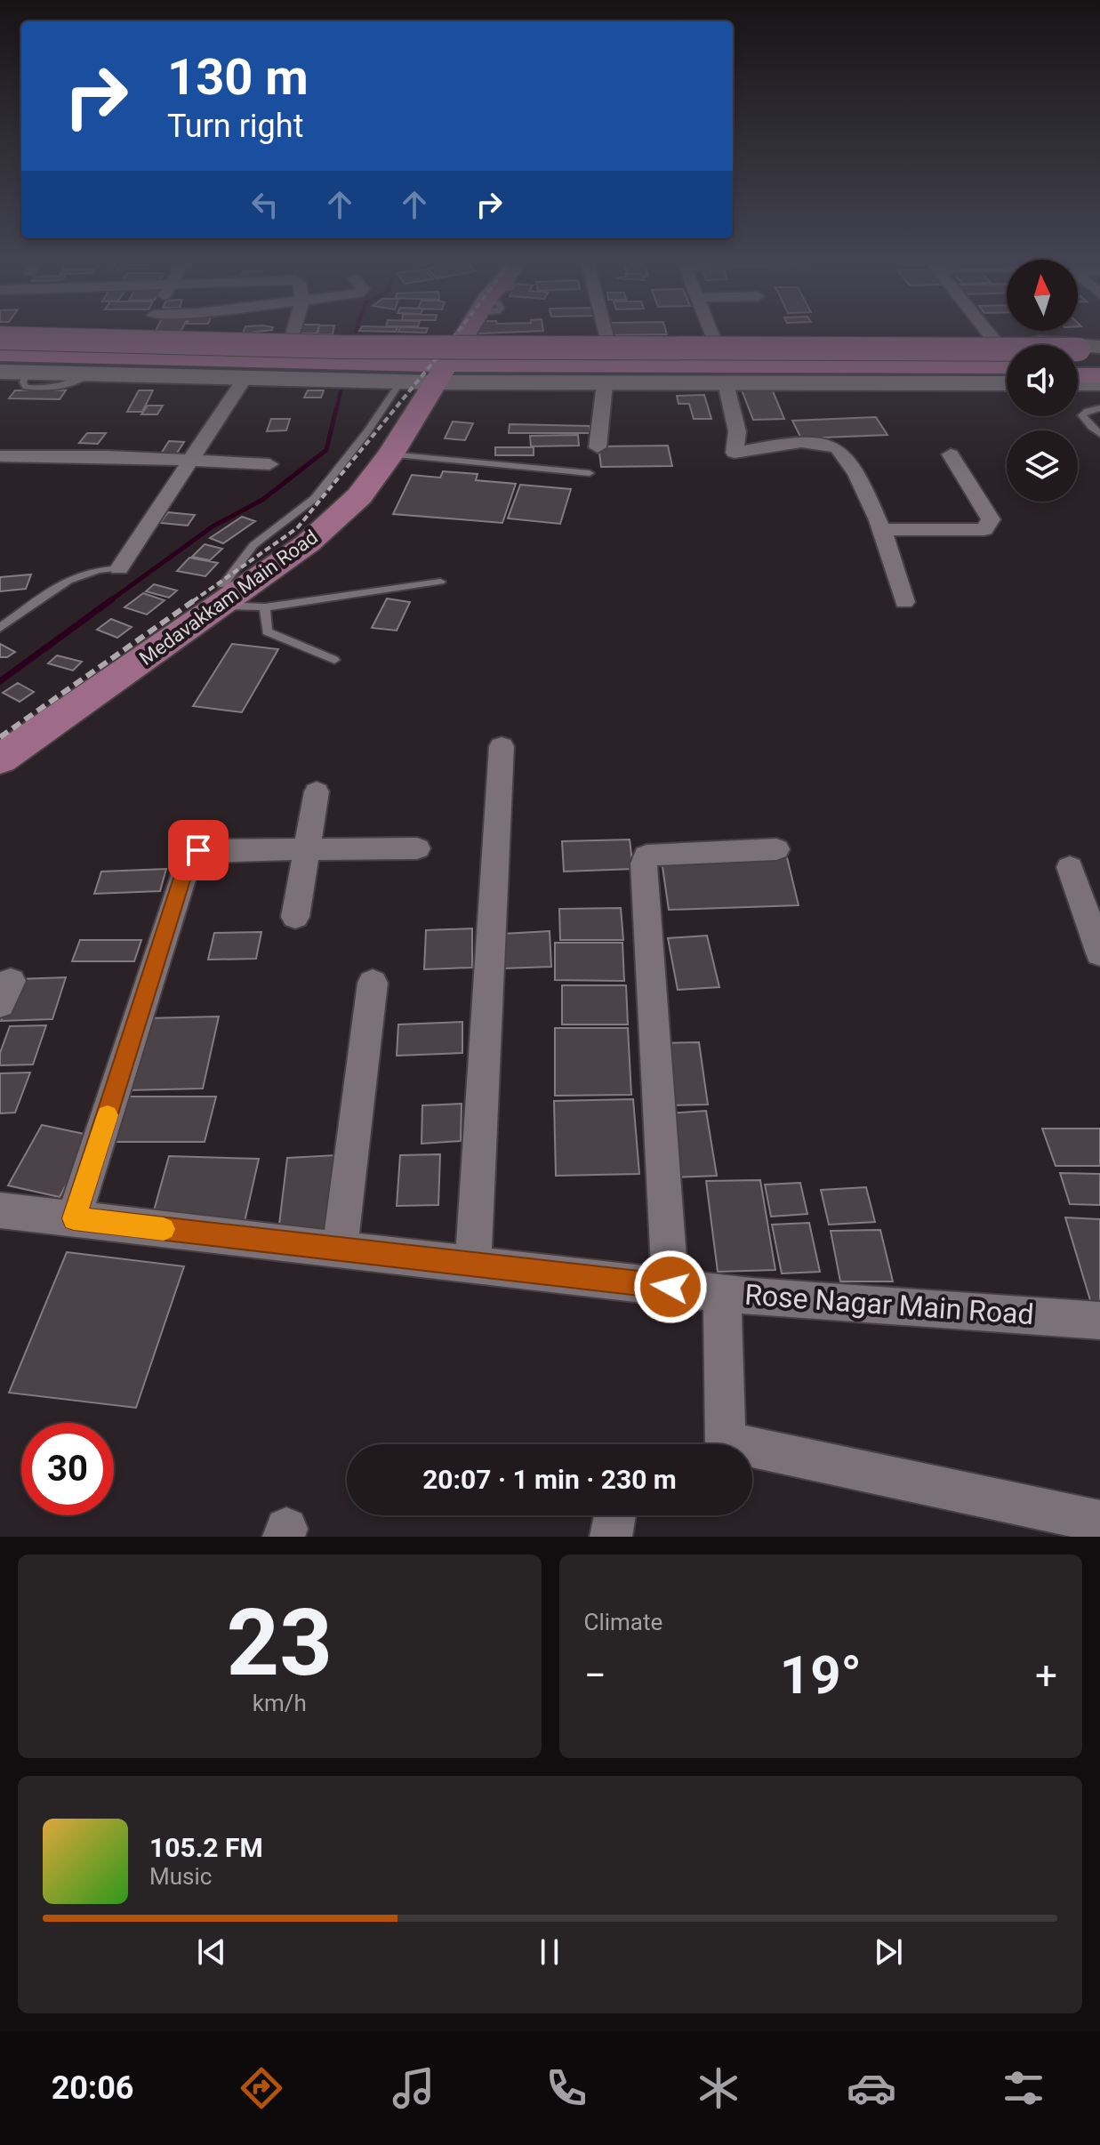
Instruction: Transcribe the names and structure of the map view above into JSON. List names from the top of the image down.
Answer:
{
  "streets": {
    "main road": ["Medavakkam Main Road"],
    "street": ["Rose Nagar Main Road"]
  },
  "north": "top",
  "page": {
    "turn": ["130 m", "Turn right"],
    "limit": "30",
    "trip": "20:07 · 1 min · 230 m",
    "tile": [
      ["23", "km/h"],
      "Climate"
    ],
    "heat": ["−", "19°", "+"],
    "song": ["105.2 FM", "Music"],
    "tabs": "20:06"
  }
}
